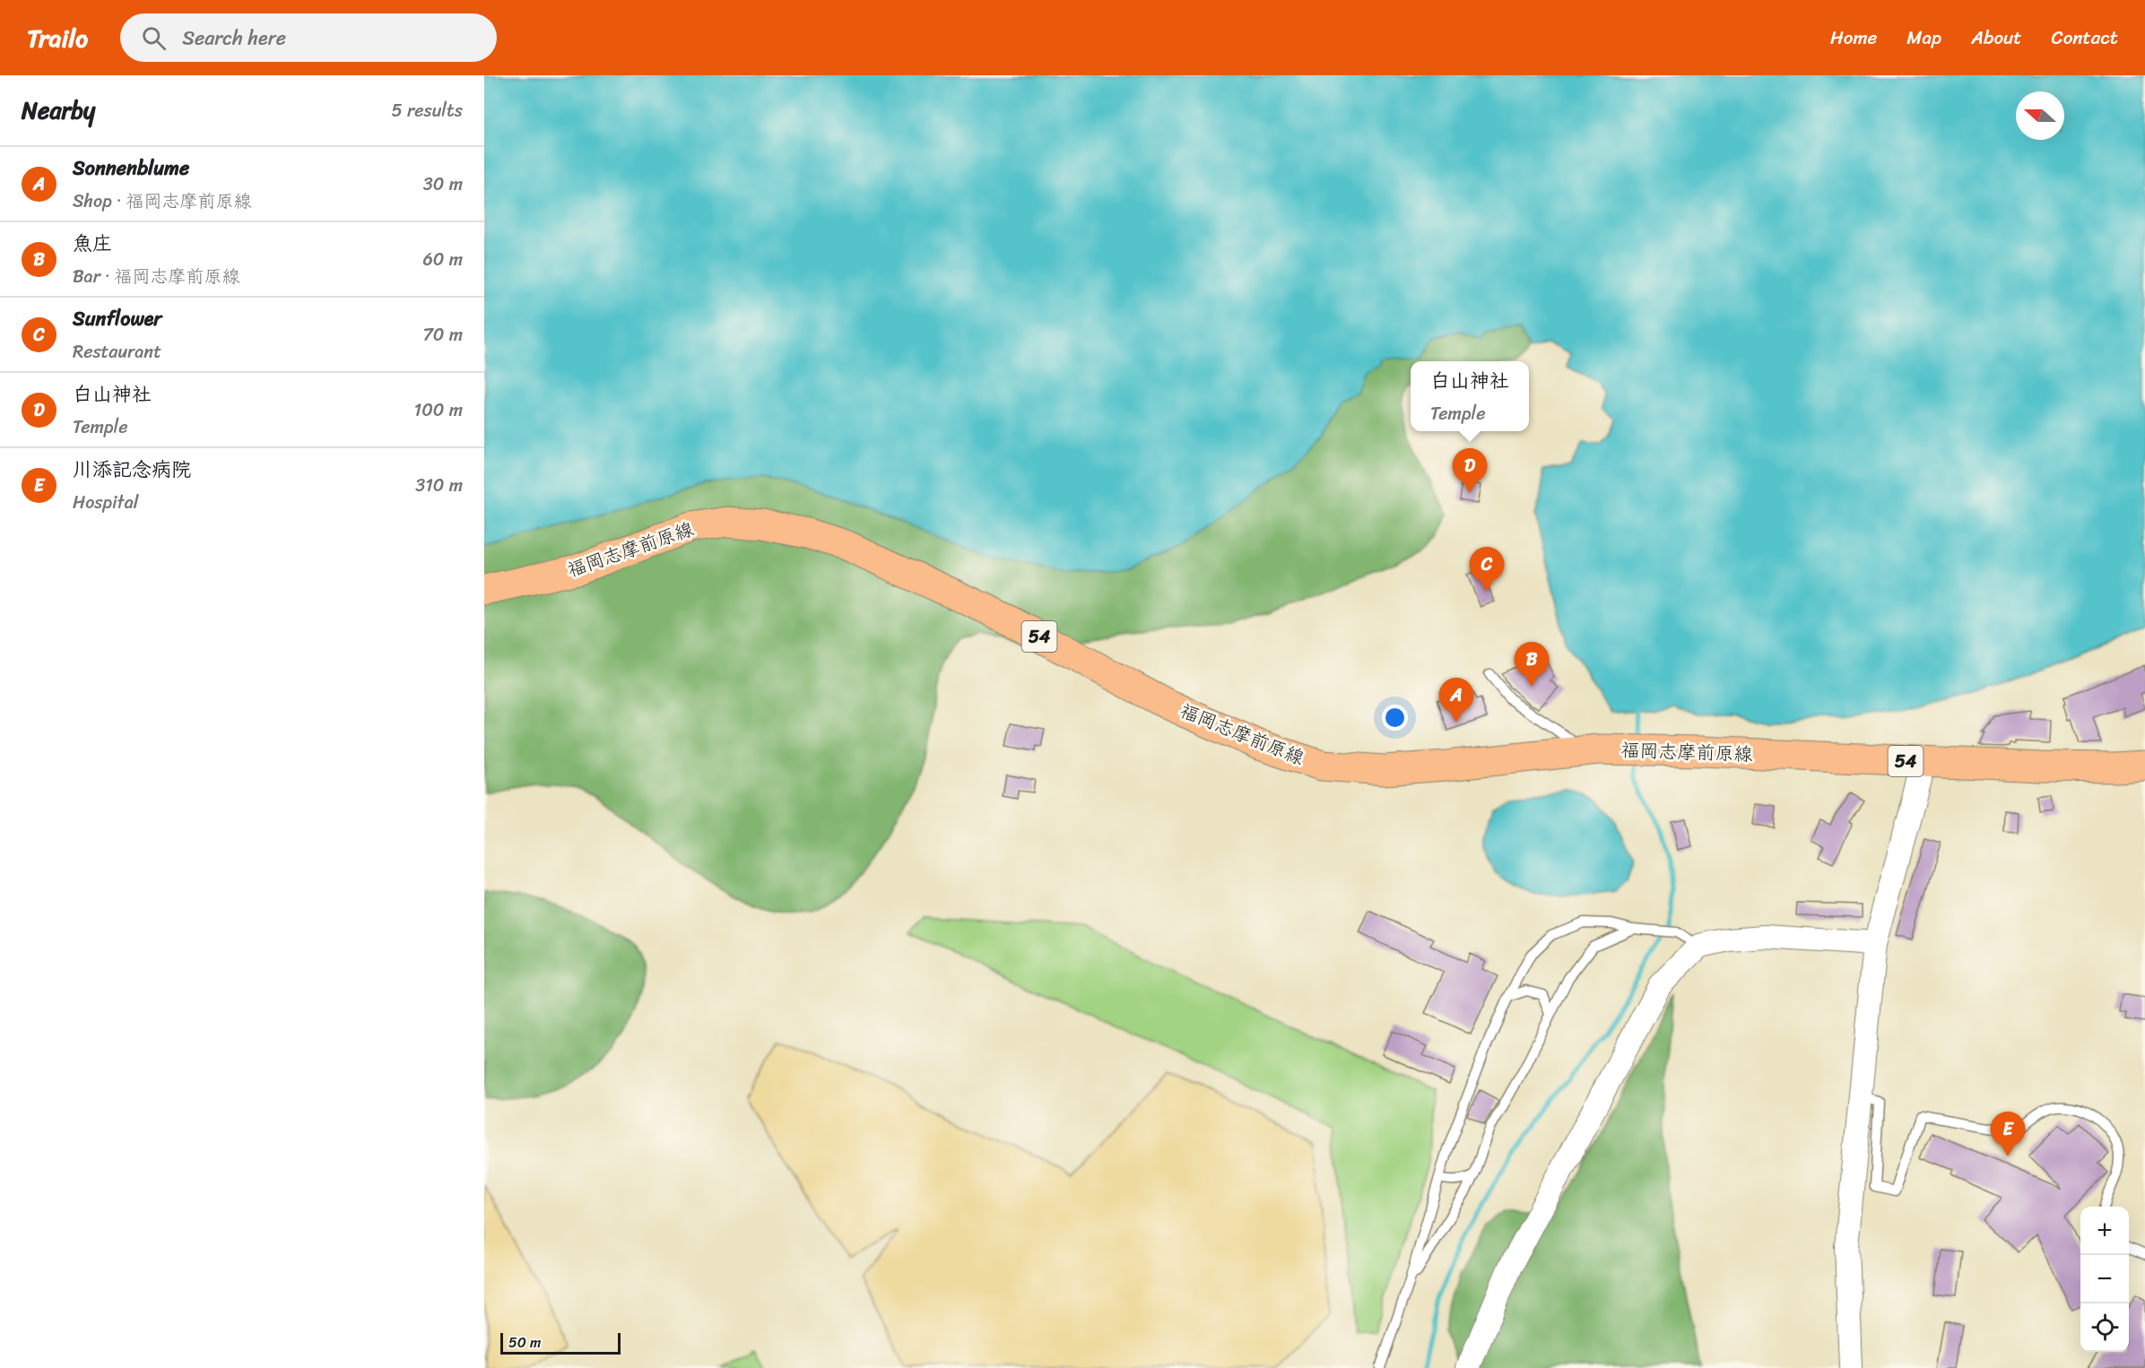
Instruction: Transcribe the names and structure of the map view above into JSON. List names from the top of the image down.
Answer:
{
  "streets": {
    "main road": ["福岡志摩前原線", "54"]
  },
  "scale_bar": "50 m",
  "north": "left",
  "page": {
    "header": "Trailo",
    "search": "Search here",
    "nav": [
      "Home",
      "Map",
      "About",
      "Contact"
    ],
    "heading": ["Nearby", "5 results"],
    "list": [
      {
        "mark": "A",
        "name": "Sonnenblume",
        "note": "Shop · 福岡志摩前原線",
        "value": "30 m"
      },
      {
        "mark": "B",
        "name": "魚庄",
        "note": "Bar · 福岡志摩前原線",
        "value": "60 m"
      },
      {
        "mark": "C",
        "name": "Sunflower",
        "note": "Restaurant",
        "value": "70 m"
      },
      {
        "mark": "D",
        "name": "白山神社",
        "note": "Temple",
        "value": "100 m"
      },
      {
        "mark": "E",
        "name": "川添記念病院",
        "note": "Hospital",
        "value": "310 m"
      }
    ],
    "popup": ["白山神社", "Temple"],
    "pins": [
      "D",
      "C",
      "B",
      "A",
      "E"
    ],
    "map_buttons": ["+", "−"],
    "scale": "50 m"
  }
}
